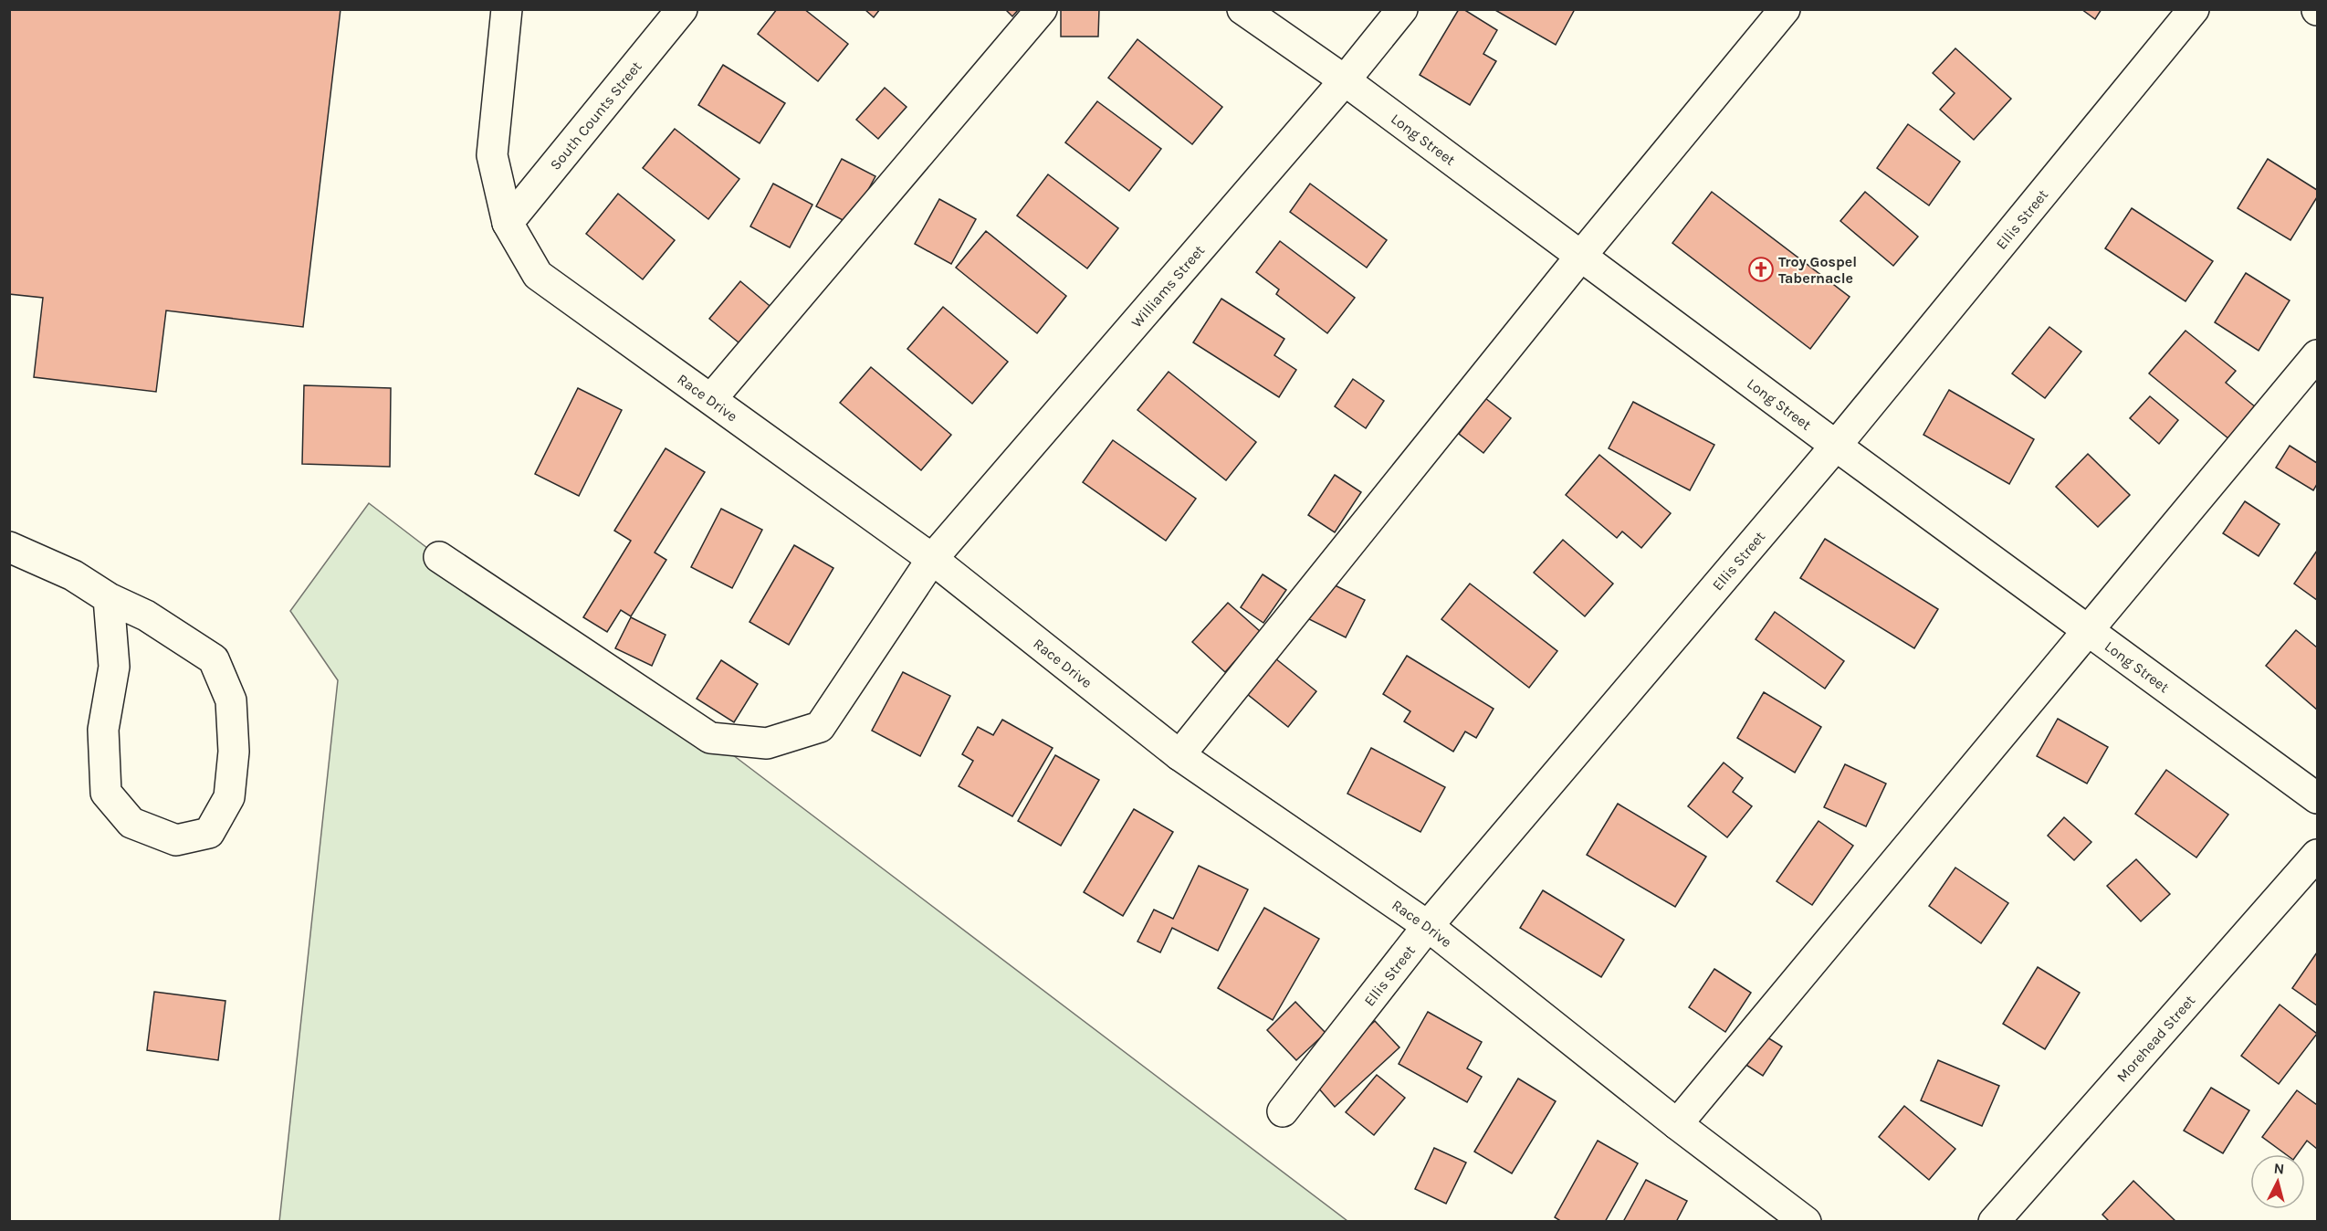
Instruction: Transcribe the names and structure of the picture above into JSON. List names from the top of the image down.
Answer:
{
  "streets": {
    "street": [
      "South Counts Street",
      "Long Street",
      "Ellis Street",
      "Williams Street",
      "Race Drive",
      "Morehead Street"
    ]
  },
  "crossings": [
    ["South Counts Street", "Race Drive"],
    ["Long Street", "Ellis Street"],
    ["Long Street", "Williams Street"],
    ["Ellis Street", "Race Drive"],
    ["Williams Street", "Race Drive"]
  ],
  "places": {
    "church": ["Troy Gospel Tabernacle"]
  },
  "north": "top"
}
